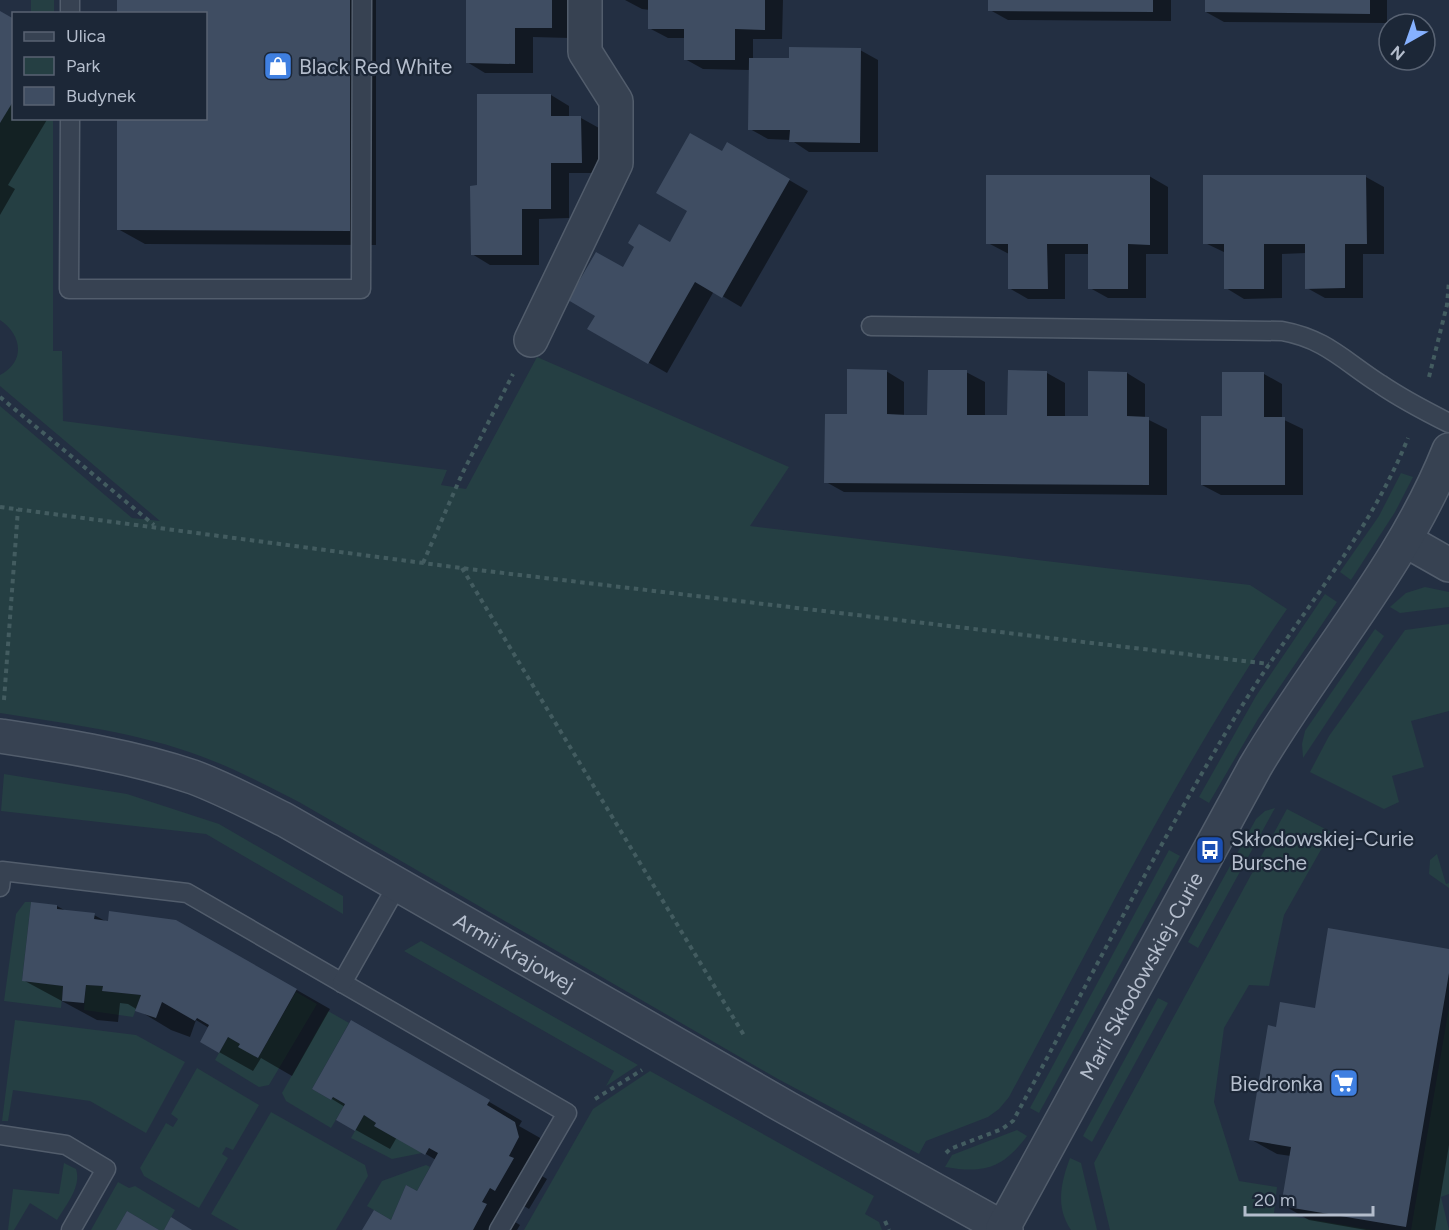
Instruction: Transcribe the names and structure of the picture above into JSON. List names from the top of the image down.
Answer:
{
  "streets": {
    "street": ["Armii Krajowej", "Marii Skłodowskiej-Curie"]
  },
  "crossings": [
    ["Armii Krajowej", "Marii Skłodowskiej-Curie"]
  ],
  "places": {
    "shop": ["Black Red White"],
    "bus stop": ["Skłodowskiej-Curie Bursche"],
    "supermarket": ["Biedronka"]
  },
  "legend": ["Ulica", "Park", "Budynek"],
  "scale_bar": "20 m",
  "north": "bottom left"
}
